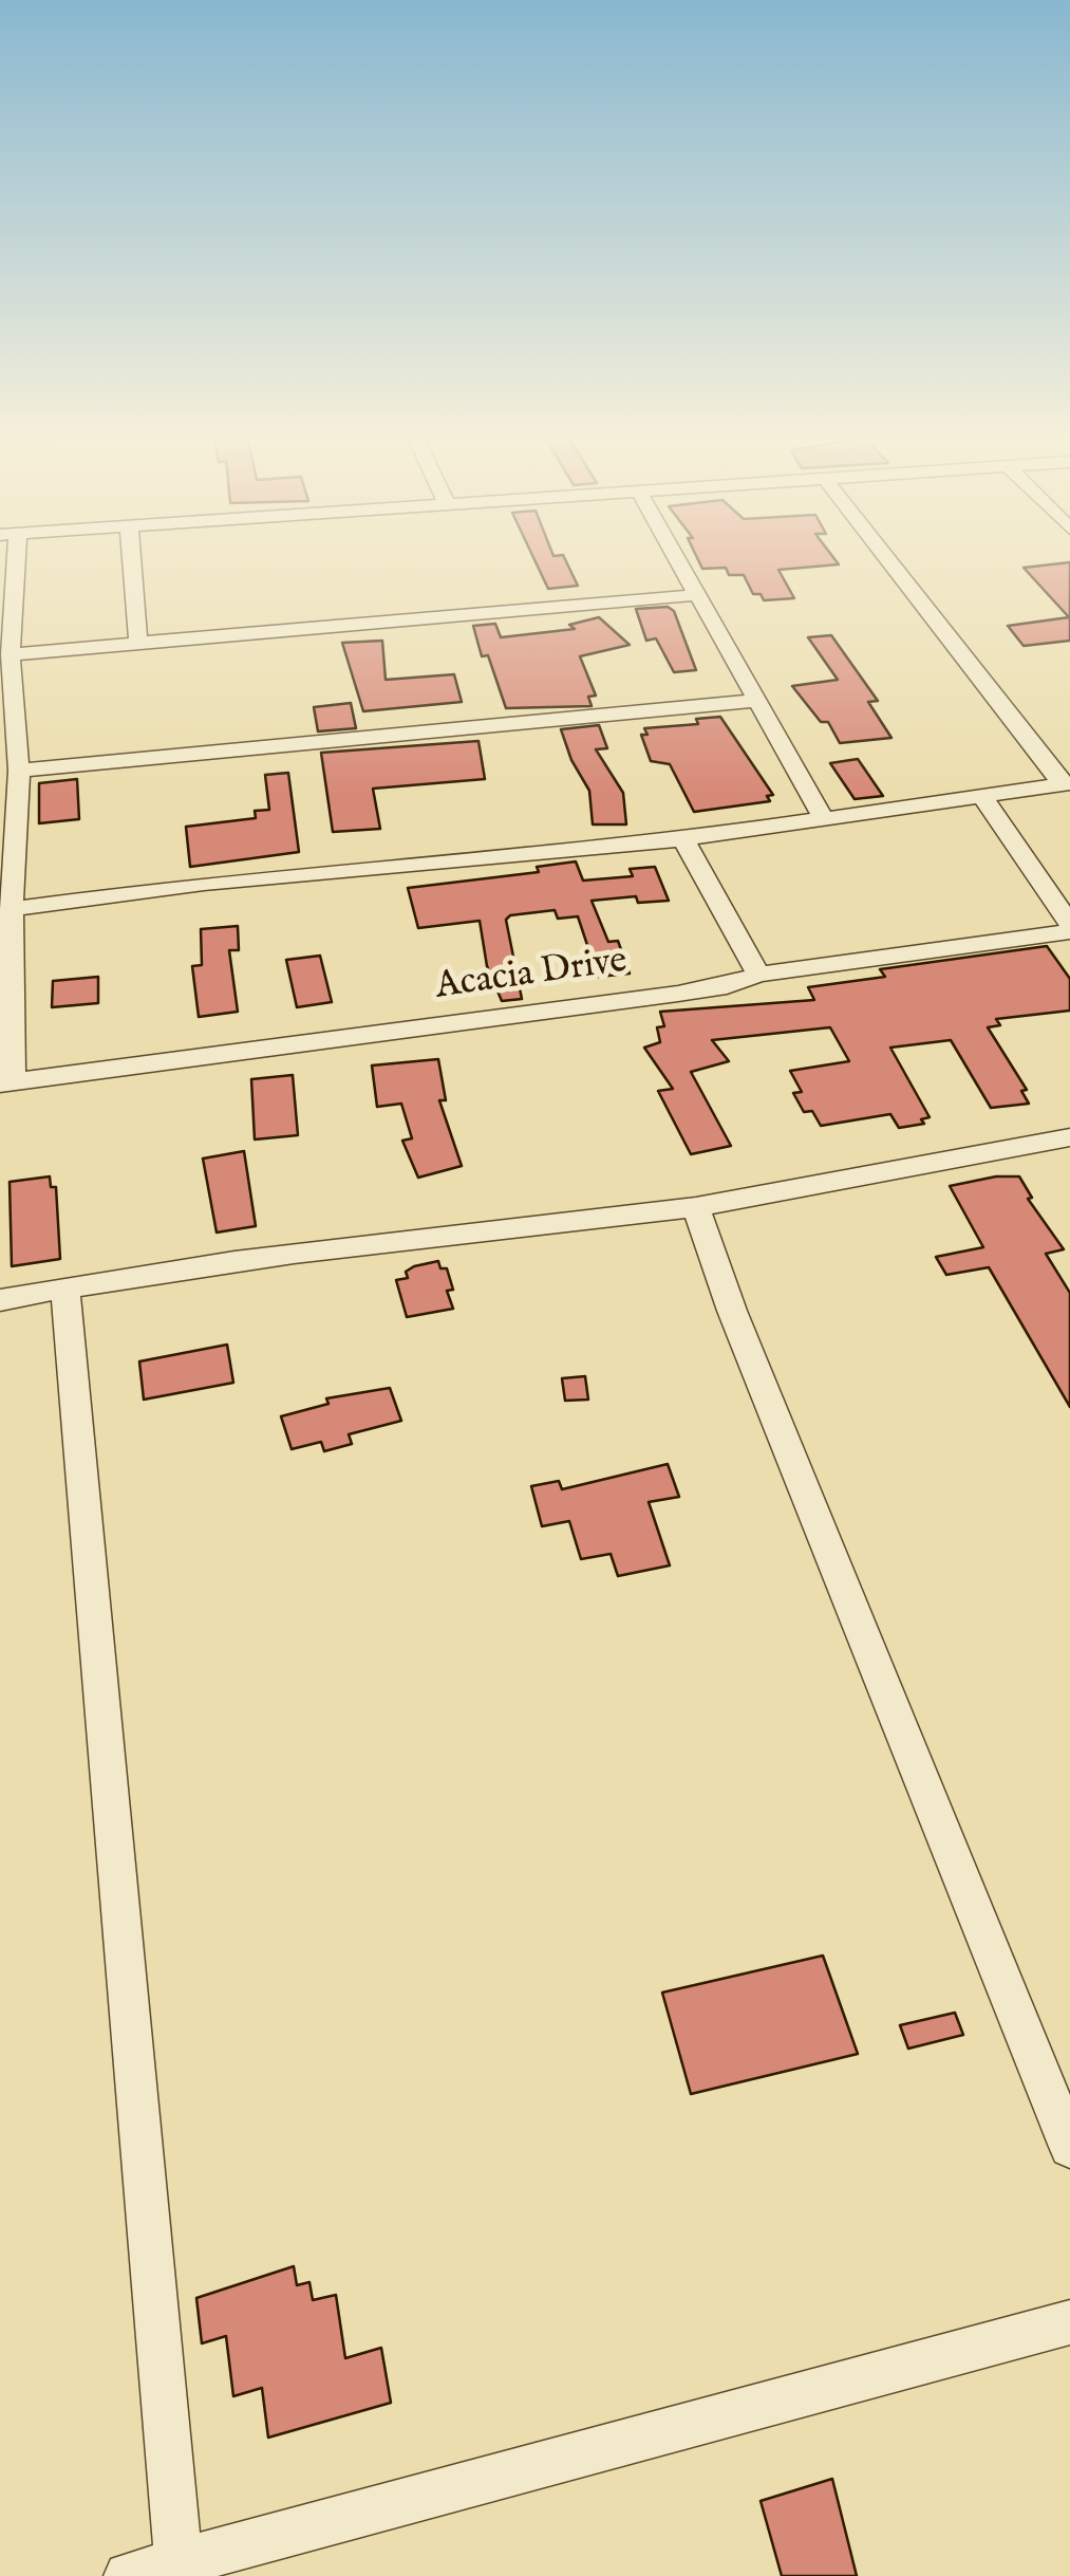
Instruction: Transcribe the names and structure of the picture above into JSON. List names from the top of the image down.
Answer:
{
  "streets": {
    "street": ["Acacia Drive"]
  }
}
